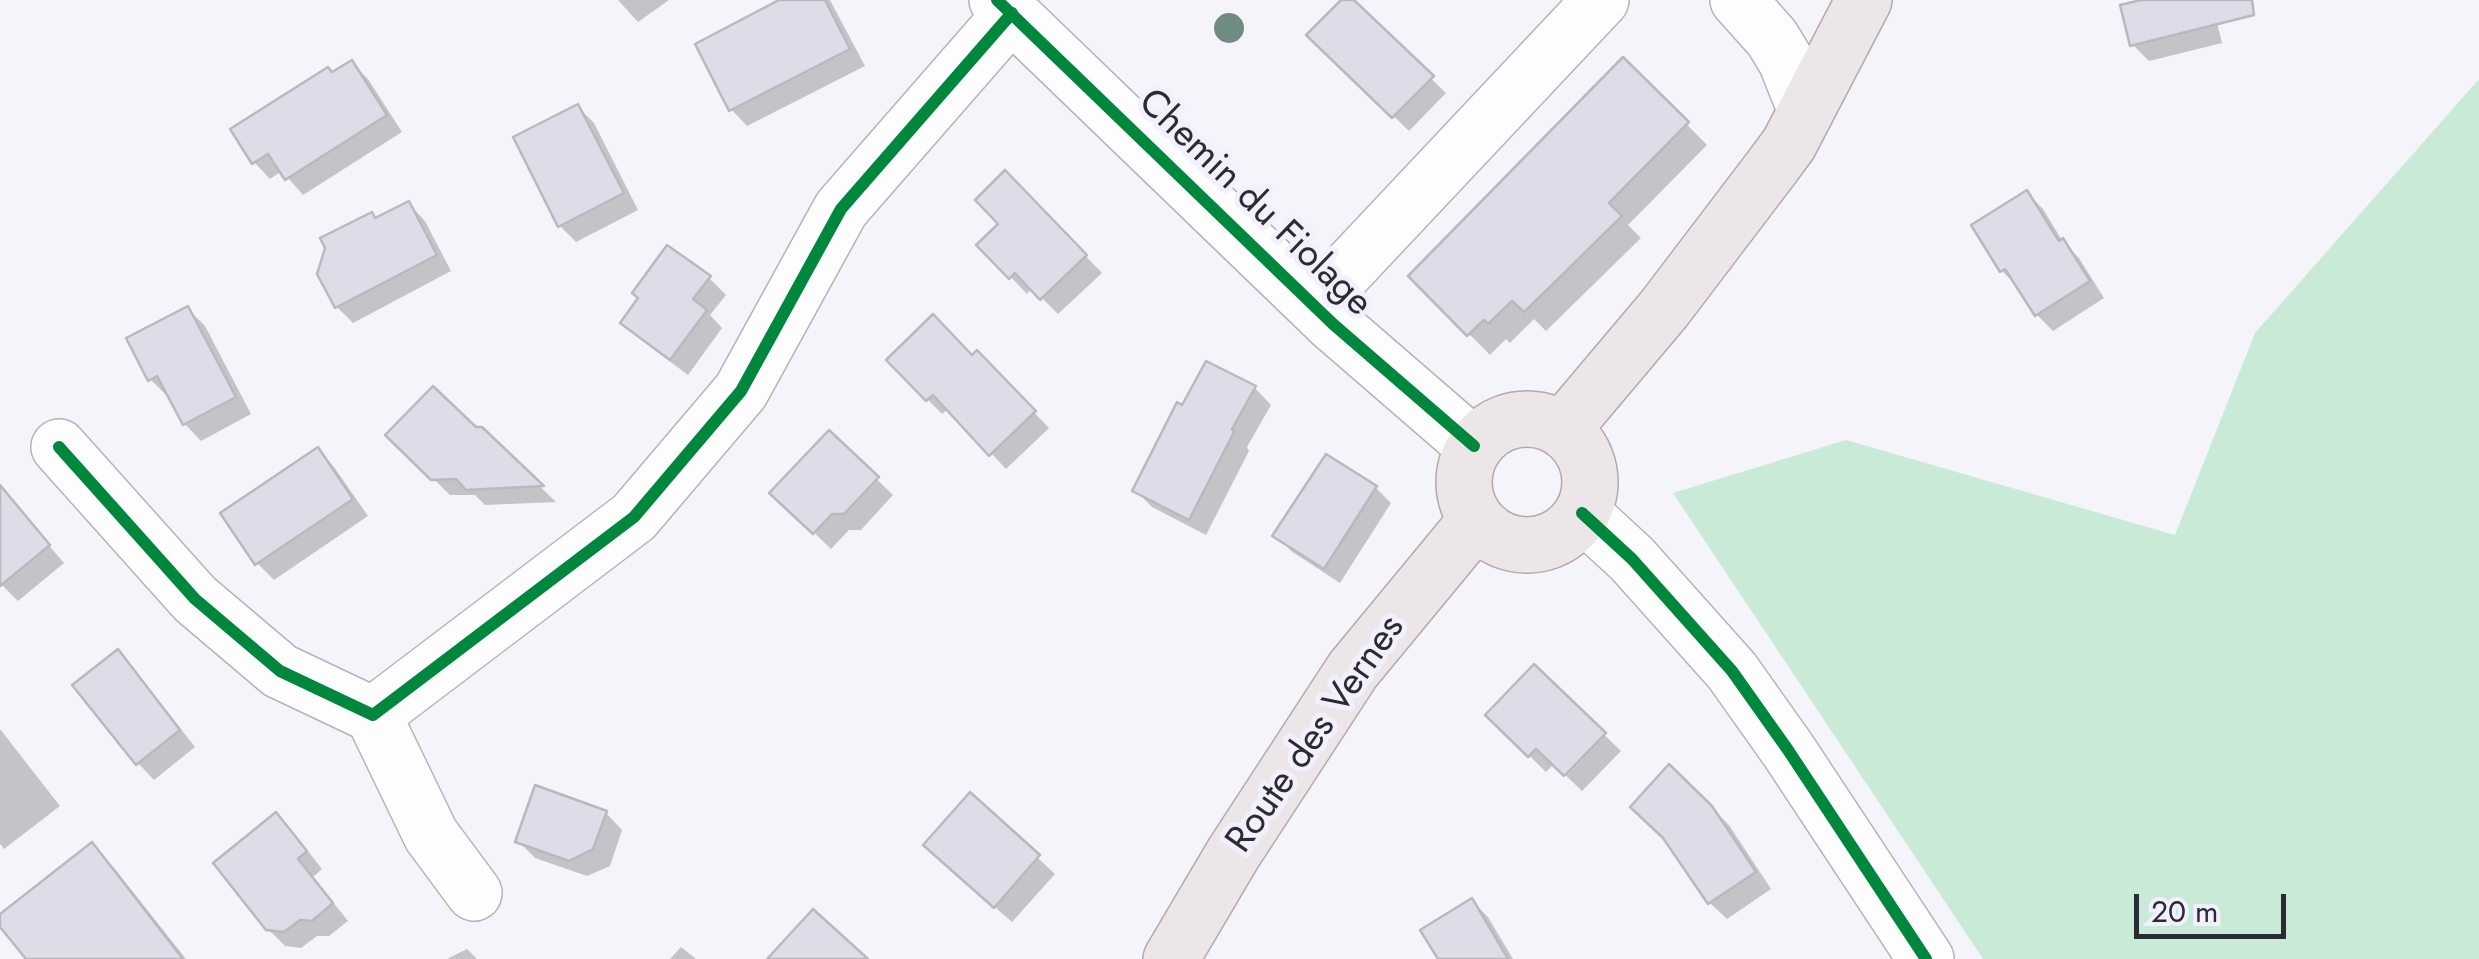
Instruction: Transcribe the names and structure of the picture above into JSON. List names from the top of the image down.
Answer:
{
  "streets": {
    "main road": ["Route des Vernes"],
    "street": ["Chemin du Fiolage"]
  },
  "crossings": [
    ["Chemin du Fiolage", "Route des Vernes"]
  ],
  "scale_bar": "20 m"
}
